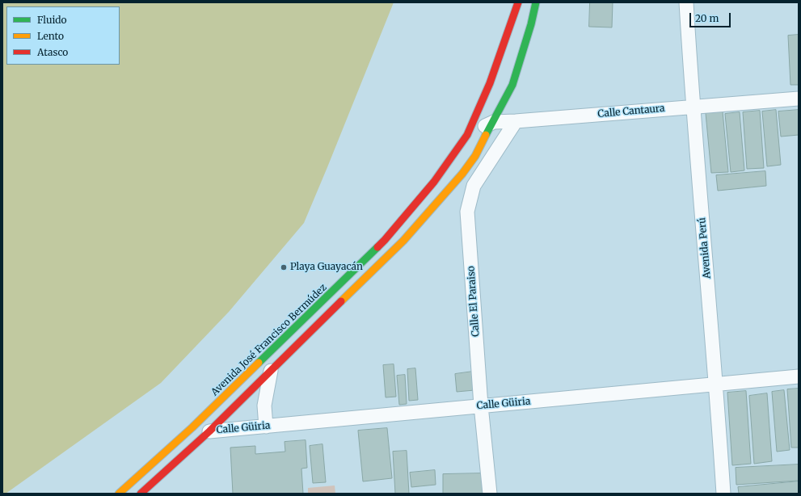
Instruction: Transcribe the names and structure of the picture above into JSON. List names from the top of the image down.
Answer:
{
  "streets": {
    "main road": ["Avenida José Francisco Bermúdez"],
    "street": [
      "Calle Cantaura",
      "Avenida Perú",
      "Calle El Paraiso",
      "Calle Güiria"
    ]
  },
  "crossings": [
    ["Calle Cantaura", "Avenida Perú"],
    ["Calle Cantaura", "Calle El Paraiso"],
    ["Calle Cantaura", "Avenida José Francisco Bermúdez"],
    ["Avenida Perú", "Calle Güiria"],
    ["Calle El Paraiso", "Calle Güiria"]
  ],
  "places": ["Playa Guayacán"],
  "legend": ["Fluido", "Lento", "Atasco"],
  "scale_bar": "20 m"
}
